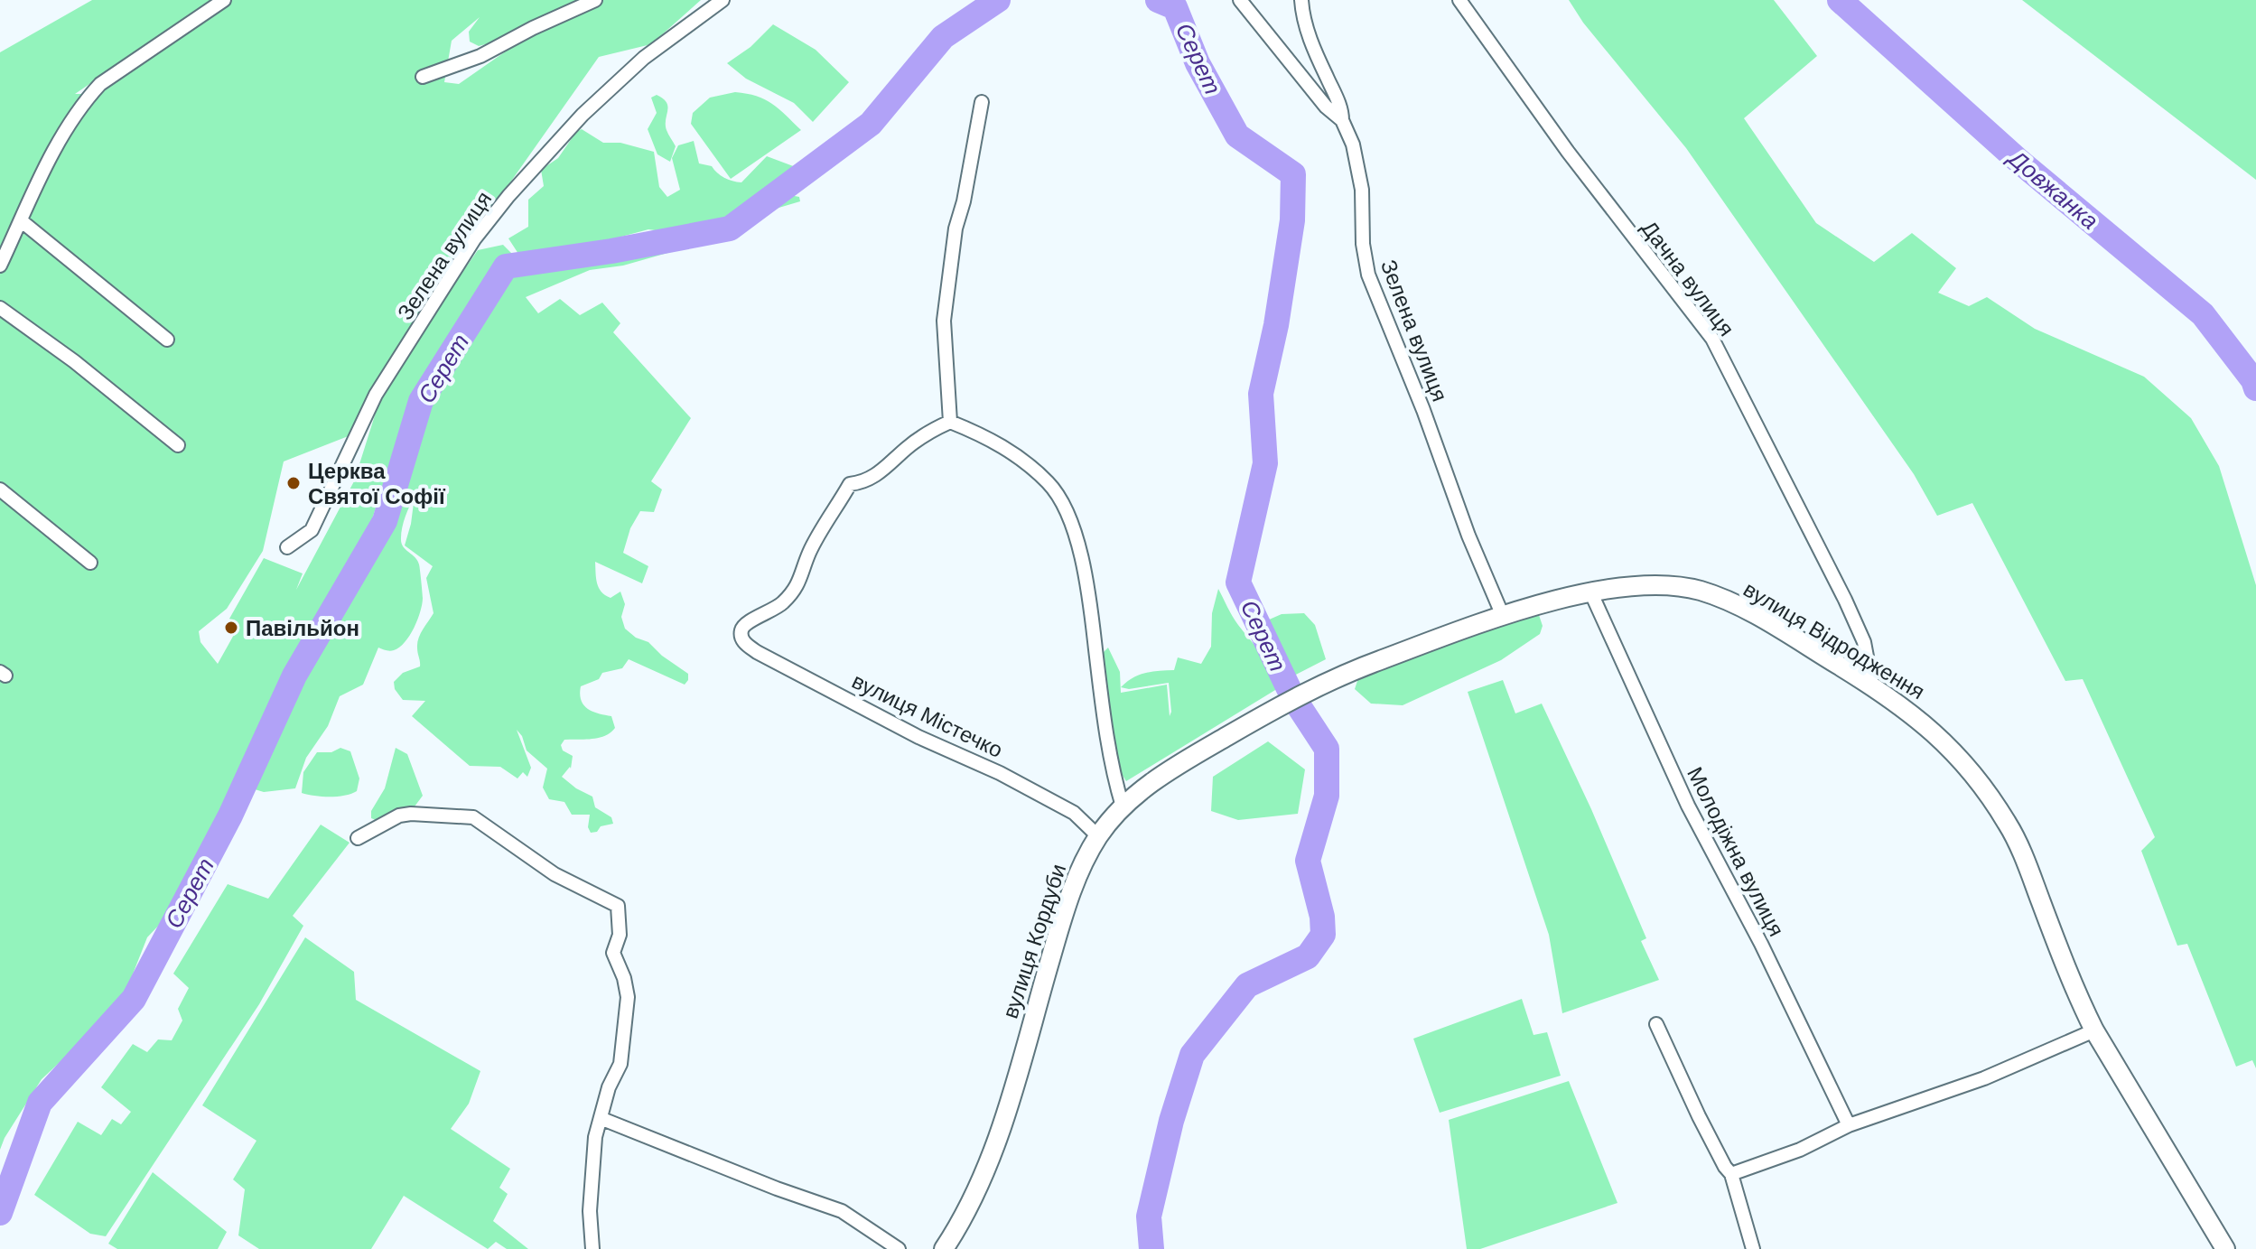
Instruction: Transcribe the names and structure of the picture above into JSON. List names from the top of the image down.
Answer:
{
  "streets": {
    "street": [
      "Зелена вулиця",
      "Дачна вулиця",
      "вулиця Відродження",
      "вулиця Містечко",
      "Молодіжна вулиця",
      "вулиця Кордуби"
    ]
  },
  "crossings": [
    ["Зелена вулиця", "вулиця Відродження"],
    ["Дачна вулиця", "вулиця Відродження"],
    ["вулиця Відродження", "Молодіжна вулиця"],
    ["вулиця Відродження", "вулиця Кордуби"],
    ["вулиця Містечко", "вулиця Кордуби"]
  ],
  "water": ["Серет", "Довжанка"],
  "places": ["Церква Святої Софії", "Павільйон"]
}
